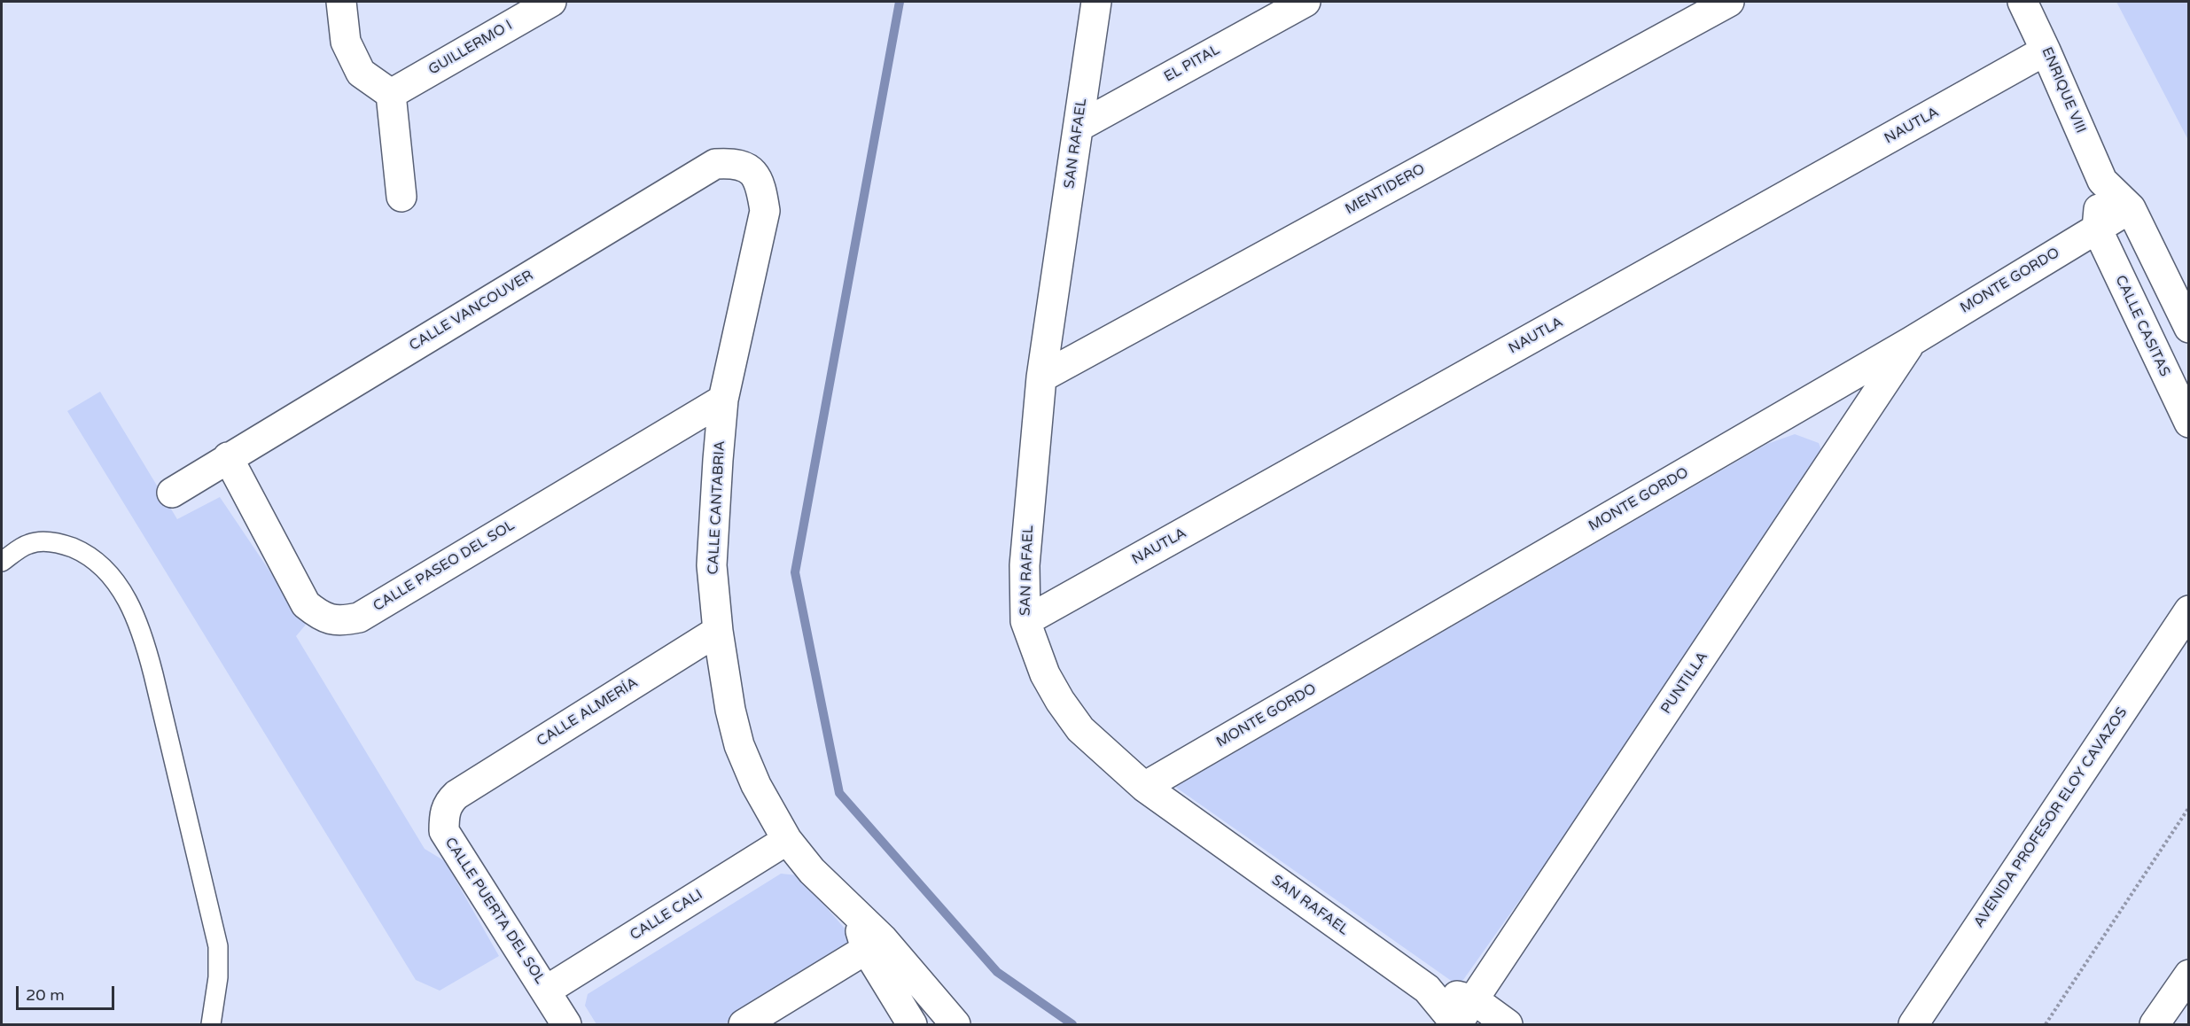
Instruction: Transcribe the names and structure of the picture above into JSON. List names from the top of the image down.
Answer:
{
  "streets": {
    "street": [
      "GUILLERMO I",
      "EL PITAL",
      "ENRIQUE VIII",
      "NAUTLA",
      "SAN RAFAEL",
      "MENTIDERO",
      "MONTE GORDO",
      "CALLE VANCOUVER",
      "CALLE CASITAS",
      "CALLE CANTABRIA",
      "CALLE PASEO DEL SOL",
      "PUNTILLA",
      "CALLE ALMERÍA",
      "AVENIDA PROFESOR ELOY CAVAZOS",
      "CALLE PUERTA DEL SOL",
      "CALLE CALI"
    ]
  },
  "crossings": [
    ["EL PITAL", "SAN RAFAEL"],
    ["ENRIQUE VIII", "NAUTLA"],
    ["ENRIQUE VIII", "MONTE GORDO"],
    ["ENRIQUE VIII", "CALLE CASITAS"],
    ["NAUTLA", "SAN RAFAEL"],
    ["SAN RAFAEL", "MENTIDERO"],
    ["SAN RAFAEL", "MONTE GORDO"],
    ["SAN RAFAEL", "PUNTILLA"],
    ["MONTE GORDO", "CALLE CASITAS"],
    ["MONTE GORDO", "PUNTILLA"],
    ["CALLE VANCOUVER", "CALLE CANTABRIA"],
    ["CALLE VANCOUVER", "CALLE PASEO DEL SOL"],
    ["CALLE CANTABRIA", "CALLE PASEO DEL SOL"],
    ["CALLE CANTABRIA", "CALLE ALMERÍA"],
    ["CALLE CANTABRIA", "CALLE CALI"],
    ["CALLE ALMERÍA", "CALLE PUERTA DEL SOL"],
    ["CALLE PUERTA DEL SOL", "CALLE CALI"]
  ],
  "scale_bar": "20 m"
}
